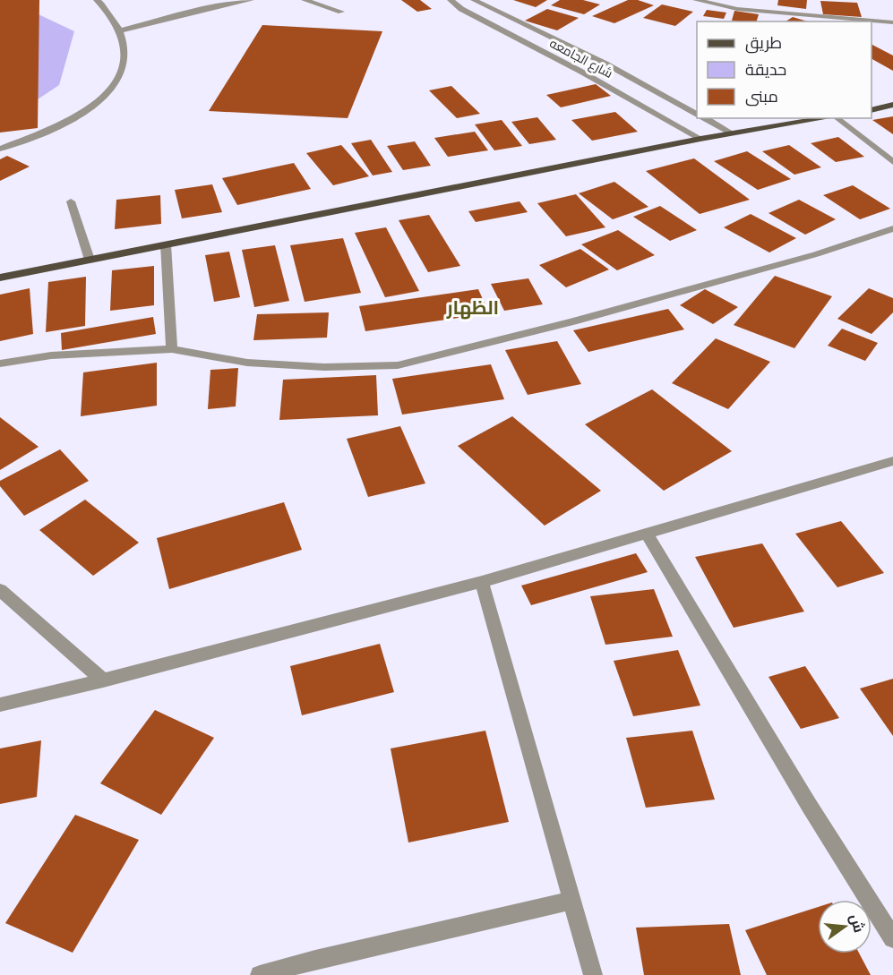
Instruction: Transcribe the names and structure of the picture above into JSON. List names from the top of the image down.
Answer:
{
  "streets": {
    "street": ["شارع الجامعه"]
  },
  "districts": ["الظهار"],
  "legend": ["طريق", "حديقة", "مبنى"],
  "north": "right"
}
